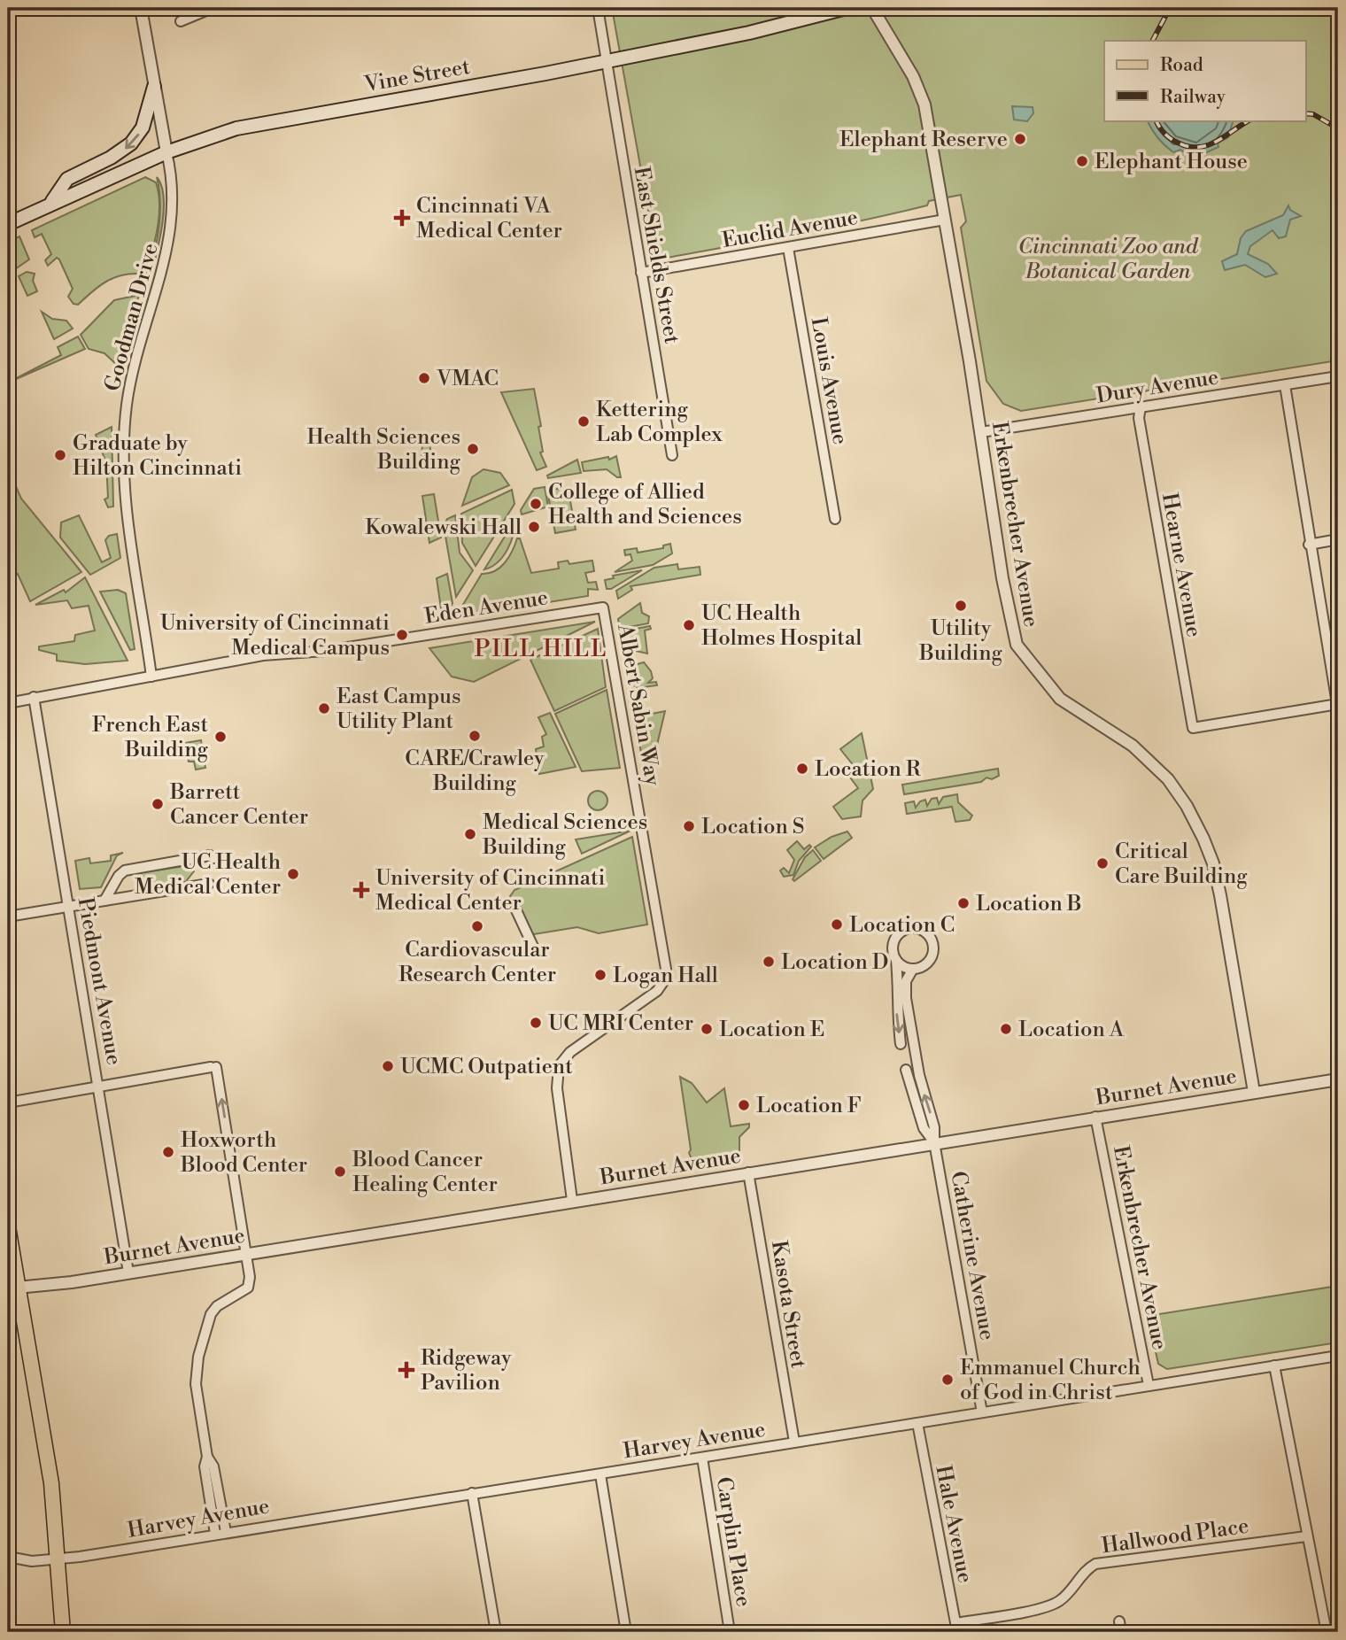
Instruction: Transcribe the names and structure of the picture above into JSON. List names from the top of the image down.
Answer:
{
  "streets": {
    "main road": ["Vine Street"],
    "street": [
      "Euclid Avenue",
      "East Shields Street",
      "Goodman Drive",
      "Louis Avenue",
      "Dury Avenue",
      "Erkenbrecher Avenue",
      "Hearne Avenue",
      "Eden Avenue",
      "Albert Sabin Way",
      "Piedmont Avenue",
      "Burnet Avenue",
      "Catherine Avenue",
      "Kasota Street",
      "Harvey Avenue",
      "Hale Avenue",
      "Hallwood Place",
      "Carplin Place"
    ]
  },
  "crossings": [
    ["Vine Street", "East Shields Street"],
    ["Vine Street", "Goodman Drive"],
    ["Euclid Avenue", "East Shields Street"],
    ["Euclid Avenue", "Louis Avenue"],
    ["Euclid Avenue", "Erkenbrecher Avenue"],
    ["Goodman Drive", "Eden Avenue"],
    ["Dury Avenue", "Erkenbrecher Avenue"],
    ["Dury Avenue", "Hearne Avenue"],
    ["Erkenbrecher Avenue", "Burnet Avenue"],
    ["Erkenbrecher Avenue", "Harvey Avenue"],
    ["Eden Avenue", "Albert Sabin Way"],
    ["Eden Avenue", "Piedmont Avenue"],
    ["Albert Sabin Way", "Burnet Avenue"],
    ["Piedmont Avenue", "Burnet Avenue"],
    ["Burnet Avenue", "Catherine Avenue"],
    ["Burnet Avenue", "Kasota Street"],
    ["Catherine Avenue", "Harvey Avenue"],
    ["Kasota Street", "Harvey Avenue"],
    ["Harvey Avenue", "Hale Avenue"],
    ["Harvey Avenue", "Carplin Place"],
    ["Hale Avenue", "Hallwood Place"]
  ],
  "districts": ["PILL HILL"],
  "parks": ["Cincinnati Zoo and Botanical Garden"],
  "places": {
    "other": [
      "Elephant Reserve",
      "Elephant House",
      "VMAC",
      "Kettering Lab Complex",
      "Health Sciences Building",
      "Graduate by Hilton Cincinnati",
      "College of Allied Health and Sciences",
      "Kowalewski Hall",
      "Utility Building",
      "UC Health Holmes Hospital",
      "University of Cincinnati Medical Campus",
      "East Campus Utility Plant",
      "CARE/Crawley Building",
      "French East Building",
      "Location R",
      "Barrett Cancer Center",
      "Location S",
      "Medical Sciences Building",
      "Critical Care Building",
      "UC Health Medical Center",
      "Location B",
      "Location C",
      "Cardiovascular Research Center",
      "Location D",
      "Logan Hall",
      "UC MRI Center",
      "Location E",
      "Location A",
      "UCMC Outpatient",
      "Location F",
      "Hoxworth Blood Center",
      "Blood Cancer Healing Center",
      "Emmanuel Church of God in Christ"
    ],
    "health": ["Cincinnati VA Medical Center", "University of Cincinnati Medical Center", "Ridgeway Pavilion"]
  },
  "legend": ["Road", "Railway"]
}
